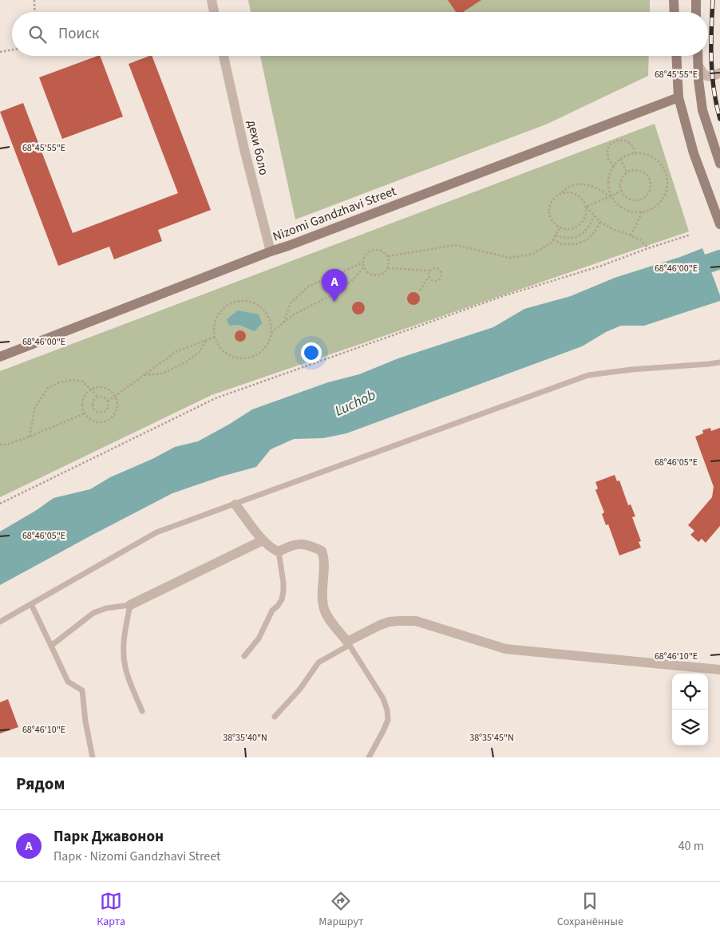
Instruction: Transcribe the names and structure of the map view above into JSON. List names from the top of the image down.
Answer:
{
  "streets": {
    "street": ["дехи боло", "Nizomi Gandzhavi Street"]
  },
  "crossings": [
    ["дехи боло", "Nizomi Gandzhavi Street"]
  ],
  "water": ["Luchob"],
  "page": {
    "search": "Поиск",
    "pins": "A",
    "heading": "Рядом",
    "list": [
      {
        "mark": "A",
        "name": "Парк Джавонон",
        "note": "Парк · Nizomi Gandzhavi Street",
        "value": "40 m"
      }
    ],
    "nav": ["Карта", "Маршрут", "Сохранённые"]
  },
  "coordinates": [
    "68°45'55\"E",
    "68°46'00\"E",
    "68°46'05\"E",
    "68°46'10\"E",
    "38°35'40\"N",
    "38°35'45\"N"
  ]
}
